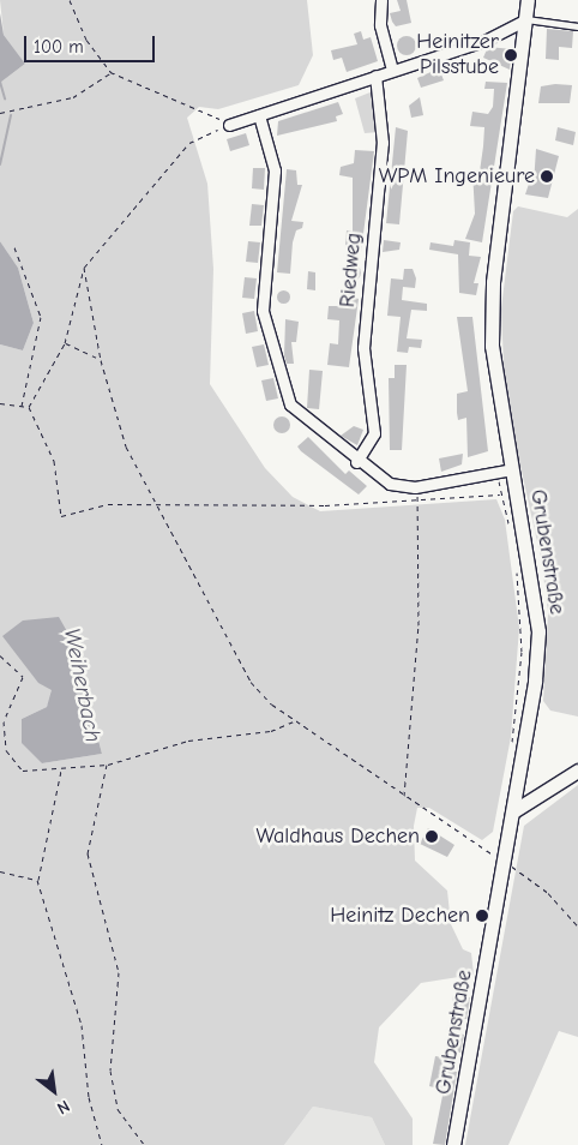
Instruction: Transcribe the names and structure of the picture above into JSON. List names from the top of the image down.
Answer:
{
  "streets": {
    "street": ["Riedweg", "Grubenstraße"]
  },
  "water": ["Weiherbach"],
  "places": [
    "Heinitzer Pilsstube",
    "WPM Ingenieure",
    "Waldhaus Dechen",
    "Heinitz Dechen"
  ],
  "scale_bar": "100 m",
  "north": "bottom right"
}
